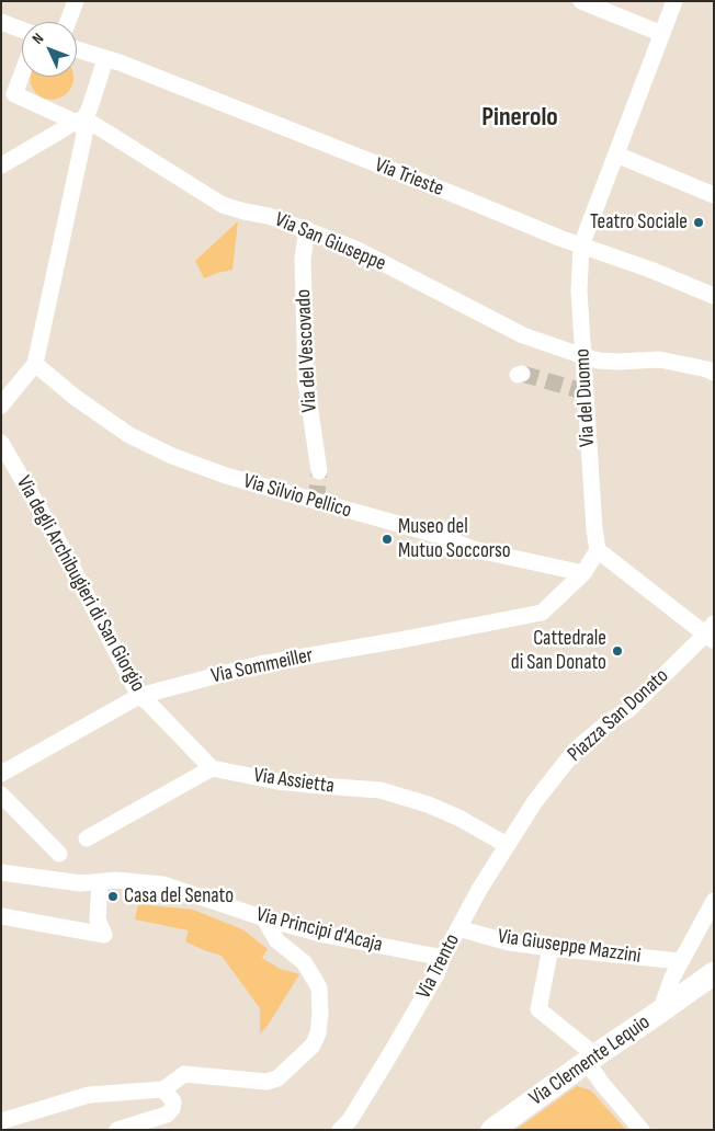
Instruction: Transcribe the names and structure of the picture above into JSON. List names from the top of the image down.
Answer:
{
  "streets": {
    "main road": ["Via Clemente Lequio"],
    "street": [
      "Via Trieste",
      "Via San Giuseppe",
      "Via del Vescovado",
      "Via del Duomo",
      "Via Silvio Pellico",
      "Via degli Archibugieri di San Giorgio",
      "Via Sommeiller",
      "Piazza San Donato",
      "Via Assietta",
      "Via Principi d'Acaja",
      "Via Giuseppe Mazzini",
      "Via Trento"
    ]
  },
  "crossings": [
    ["Via Trieste", "Via del Duomo"],
    ["Via San Giuseppe", "Via del Vescovado"],
    ["Via San Giuseppe", "Via del Duomo"],
    ["Via Silvio Pellico", "Via Sommeiller"],
    ["Via degli Archibugieri di San Giorgio", "Via Sommeiller"],
    ["Via degli Archibugieri di San Giorgio", "Via Assietta"],
    ["Piazza San Donato", "Via Trento"],
    ["Via Assietta", "Via Trento"],
    ["Via Principi d'Acaja", "Via Trento"],
    ["Via Giuseppe Mazzini", "Via Trento"],
    ["Via Giuseppe Mazzini", "Via Clemente Lequio"]
  ],
  "districts": ["Pinerolo"],
  "places": [
    "Teatro Sociale",
    "Museo del Mutuo Soccorso",
    "Cattedrale di San Donato",
    "Casa del Senato"
  ],
  "north": "top left"
}
